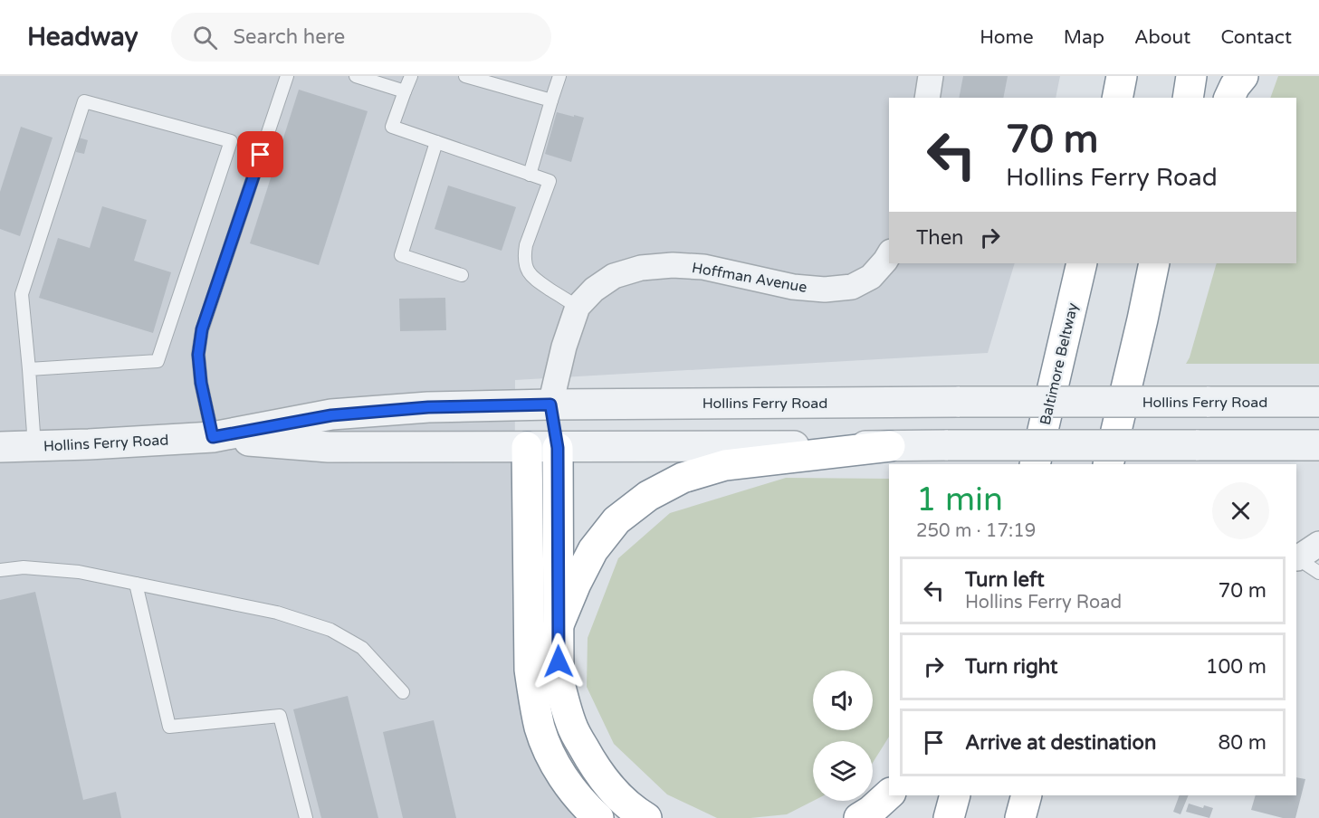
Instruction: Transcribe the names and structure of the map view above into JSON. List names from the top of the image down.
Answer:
{
  "streets": {
    "highway": ["Baltimore Beltway"],
    "street": ["Hoffman Avenue", "Hollins Ferry Road"]
  },
  "crossings": [
    ["Hoffman Avenue", "Hollins Ferry Road"]
  ],
  "page": {
    "header": "Headway",
    "search": "Search here",
    "nav": [
      "Home",
      "Map",
      "About",
      "Contact"
    ],
    "turn": ["70 m", "Hollins Ferry Road"],
    "then": "Then",
    "heading": ["1 min", "250 m · 17:19"],
    "list": [
      {
        "name": "Turn left",
        "note": "Hollins Ferry Road",
        "value": "70 m"
      },
      {
        "name": "Turn right",
        "value": "100 m"
      },
      {
        "name": "Arrive at destination",
        "value": "80 m"
      }
    ]
  }
}
